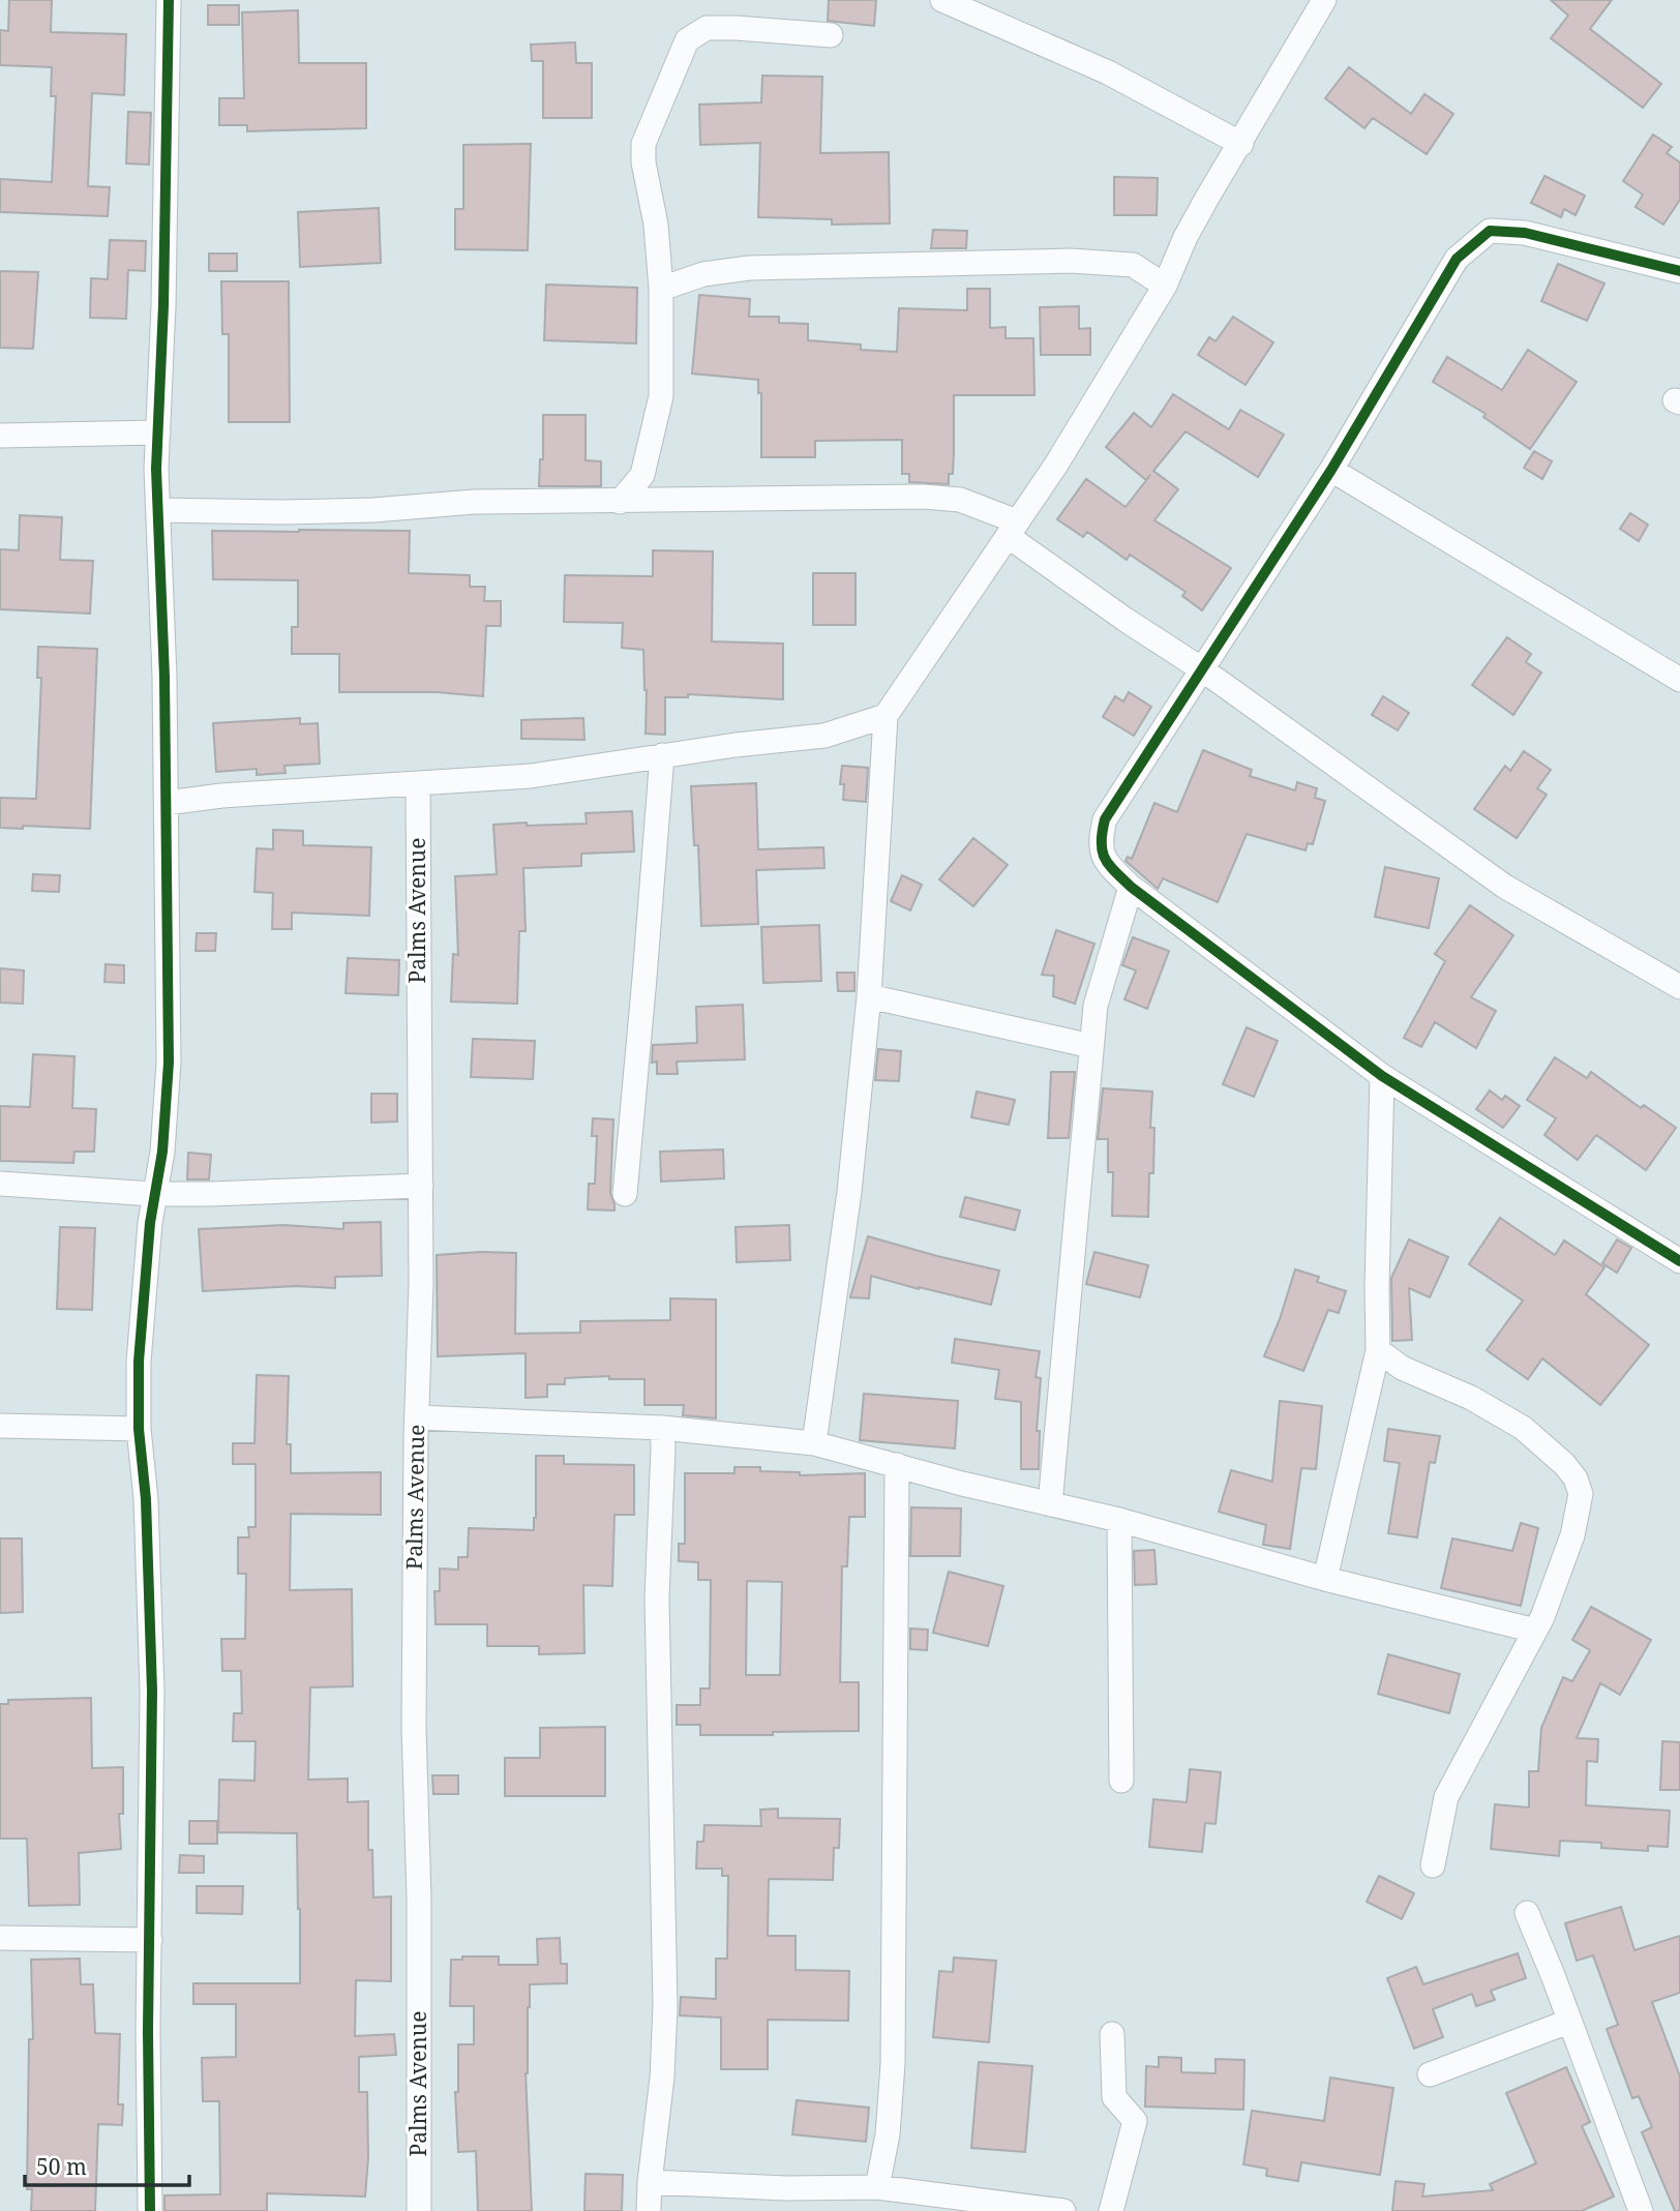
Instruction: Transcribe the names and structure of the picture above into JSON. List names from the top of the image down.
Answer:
{
  "streets": {
    "street": ["Palms Avenue"]
  },
  "scale_bar": "50 m"
}
